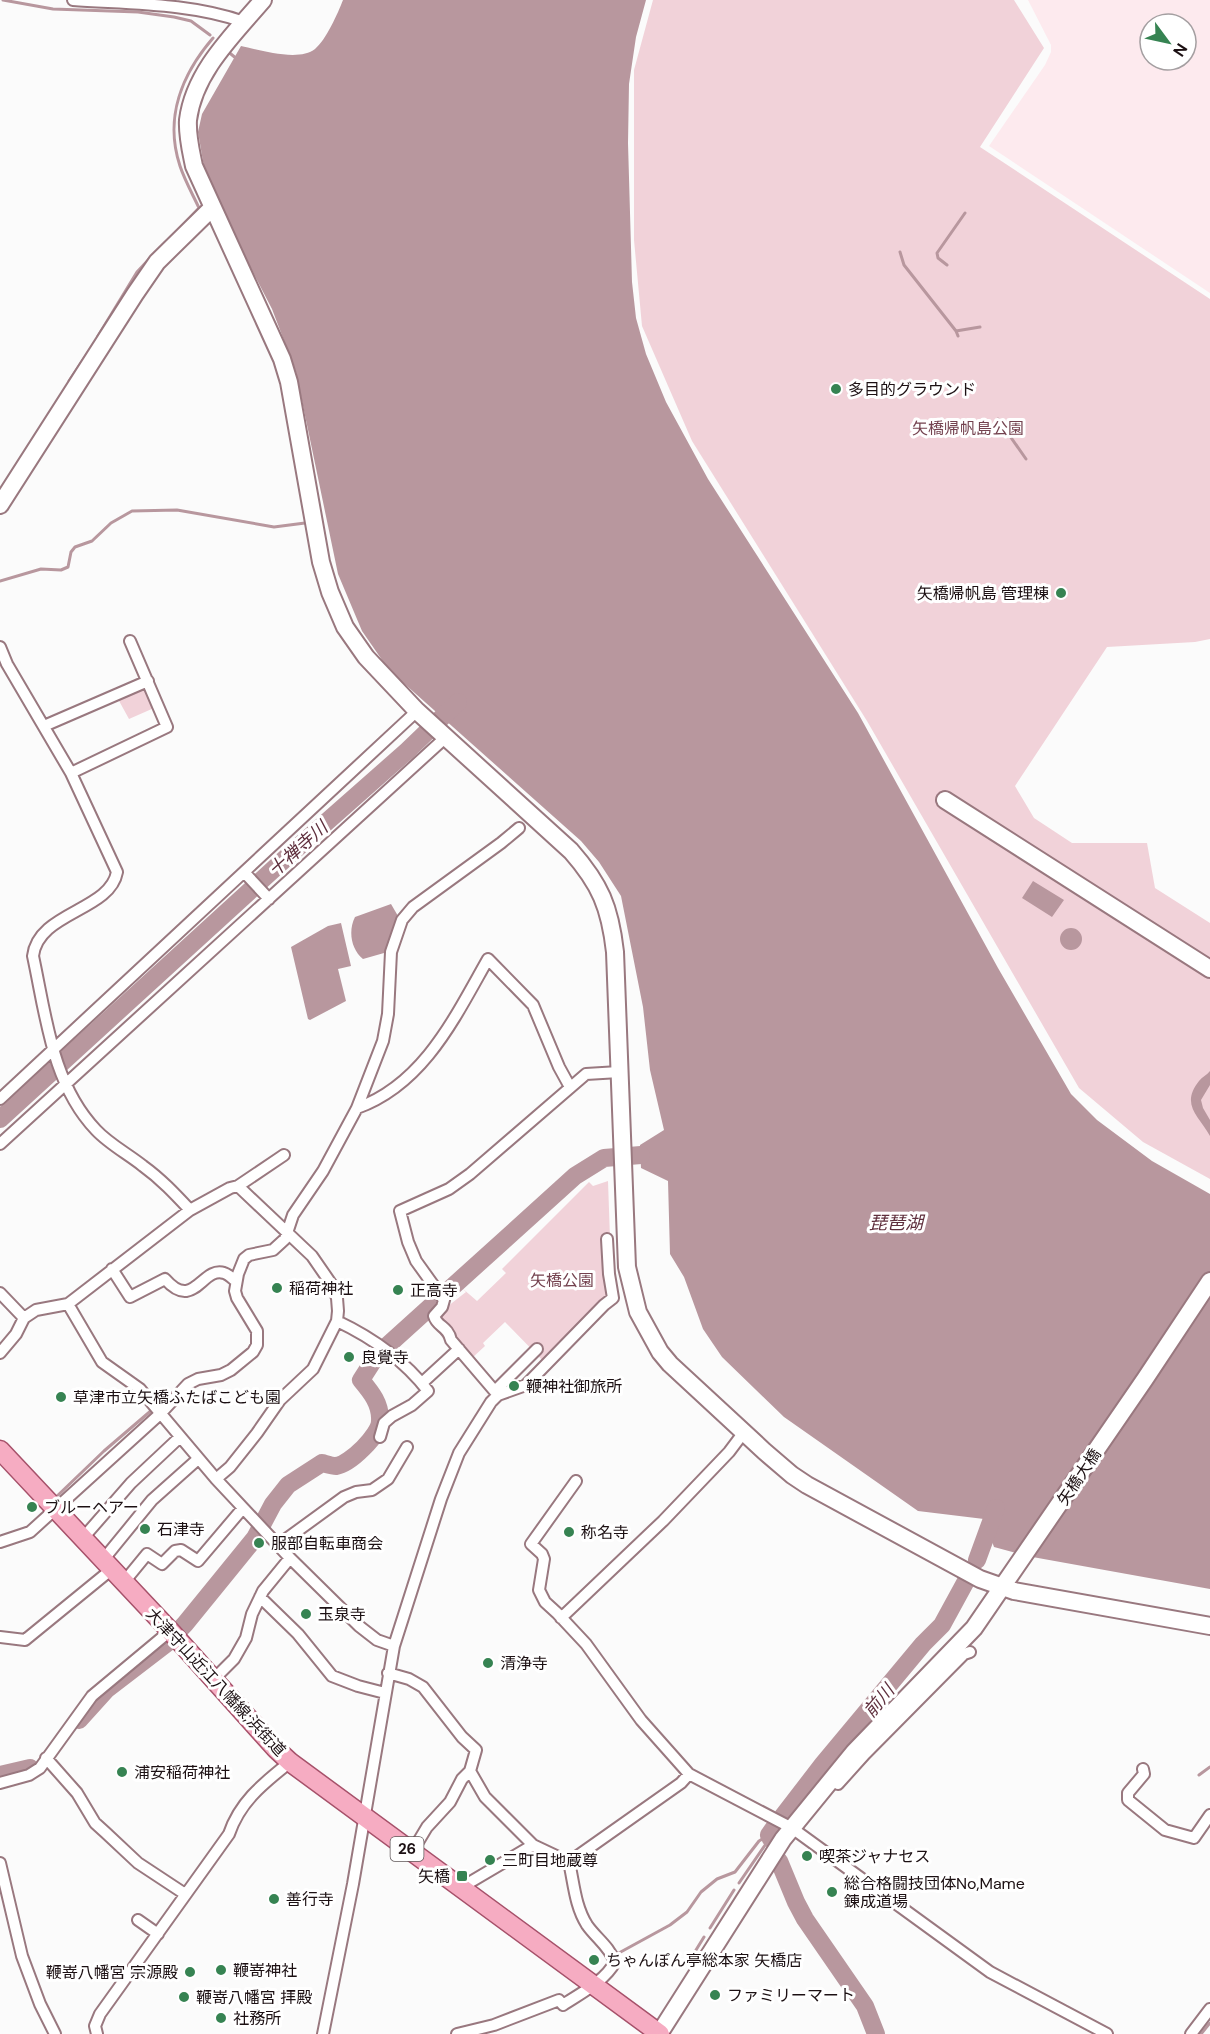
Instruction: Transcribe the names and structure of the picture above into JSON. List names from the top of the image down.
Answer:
{
  "streets": {
    "main road": ["大津守山近江八幡線;浜街道", "26"],
    "street": ["矢橋大橋"]
  },
  "crossings": [
    ["矢橋大橋", "大津守山近江八幡線;浜街道"]
  ],
  "water": ["十禅寺川", "琵琶湖", "前川"],
  "parks": ["矢橋帰帆島公園", "矢橋公園"],
  "places": {
    "other": [
      "多目的グラウンド",
      "矢橋帰帆島 管理棟",
      "稲荷神社",
      "正高寺",
      "良覺寺",
      "鞭神社御旅所",
      "草津市立矢橋ふたばこども園",
      "ブルーヘアー",
      "石津寺",
      "称名寺",
      "服部自転車商会",
      "玉泉寺",
      "清浄寺",
      "浦安稲荷神社",
      "喫茶ジャナセス",
      "三町目地蔵尊",
      "総合格闘技団体No,Mame 錬成道場",
      "善行寺",
      "ちゃんぽん亭総本家 矢橋店",
      "鞭嵜神社",
      "鞭嵜八幡宮 宗源殿",
      "ファミリーマート",
      "鞭嵜八幡宮 拝殿",
      "社務所"
    ],
    "transit": ["矢橋"]
  },
  "north": "bottom right"
}
